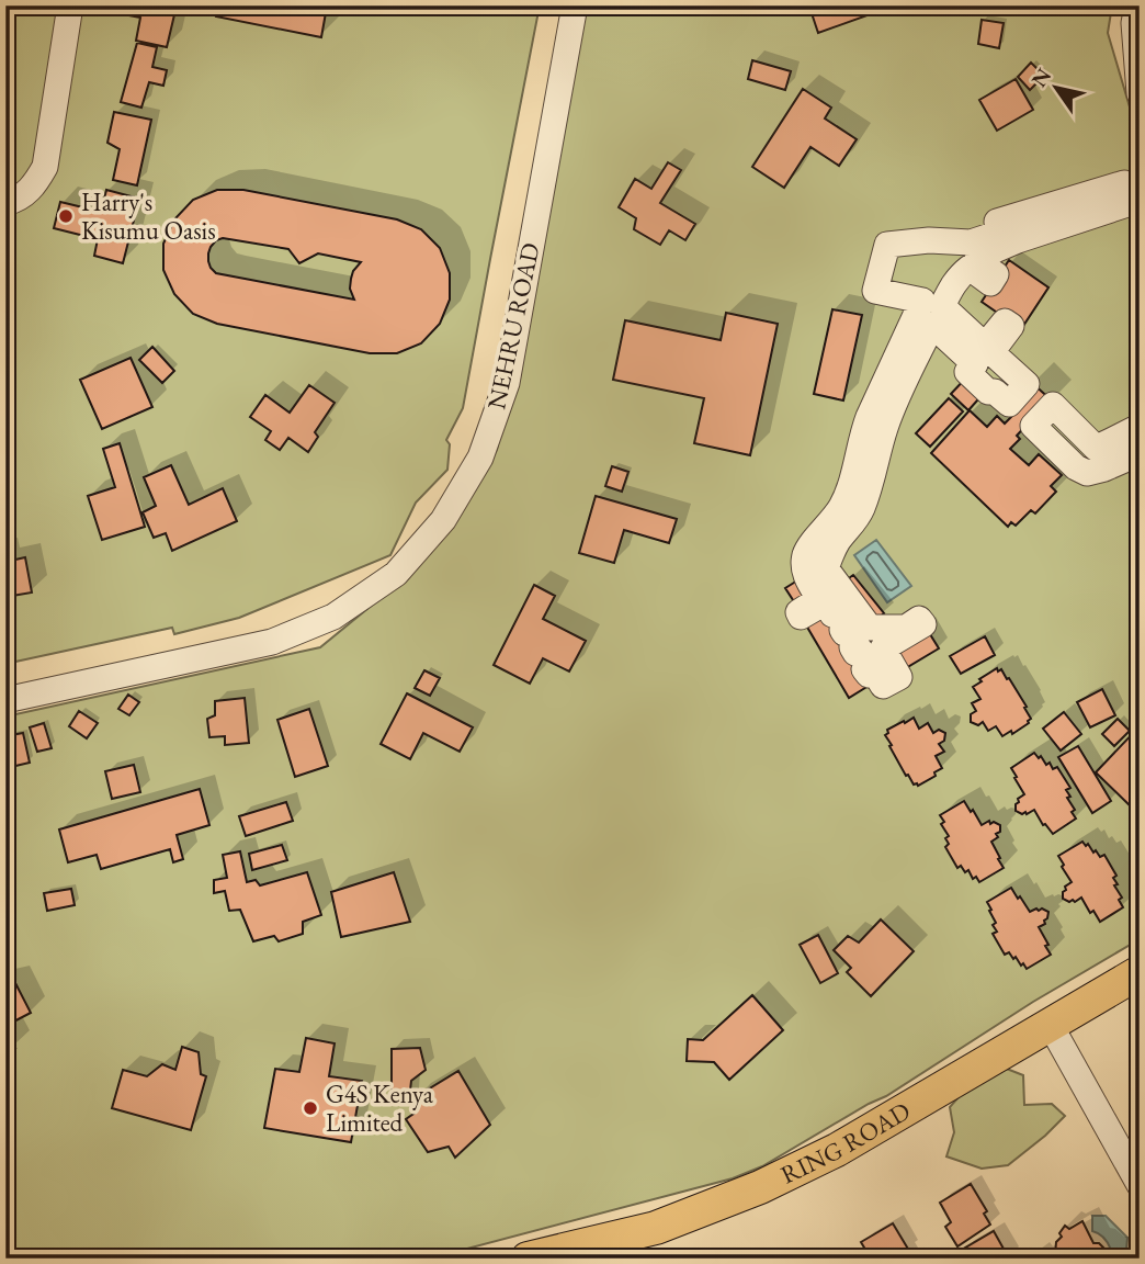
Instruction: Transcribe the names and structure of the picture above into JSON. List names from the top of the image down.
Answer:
{
  "streets": {
    "main road": ["RING ROAD"],
    "street": ["NEHRU ROAD"]
  },
  "places": ["Harry's Kisumu Oasis", "G4S Kenya Limited"],
  "north": "top left"
}
